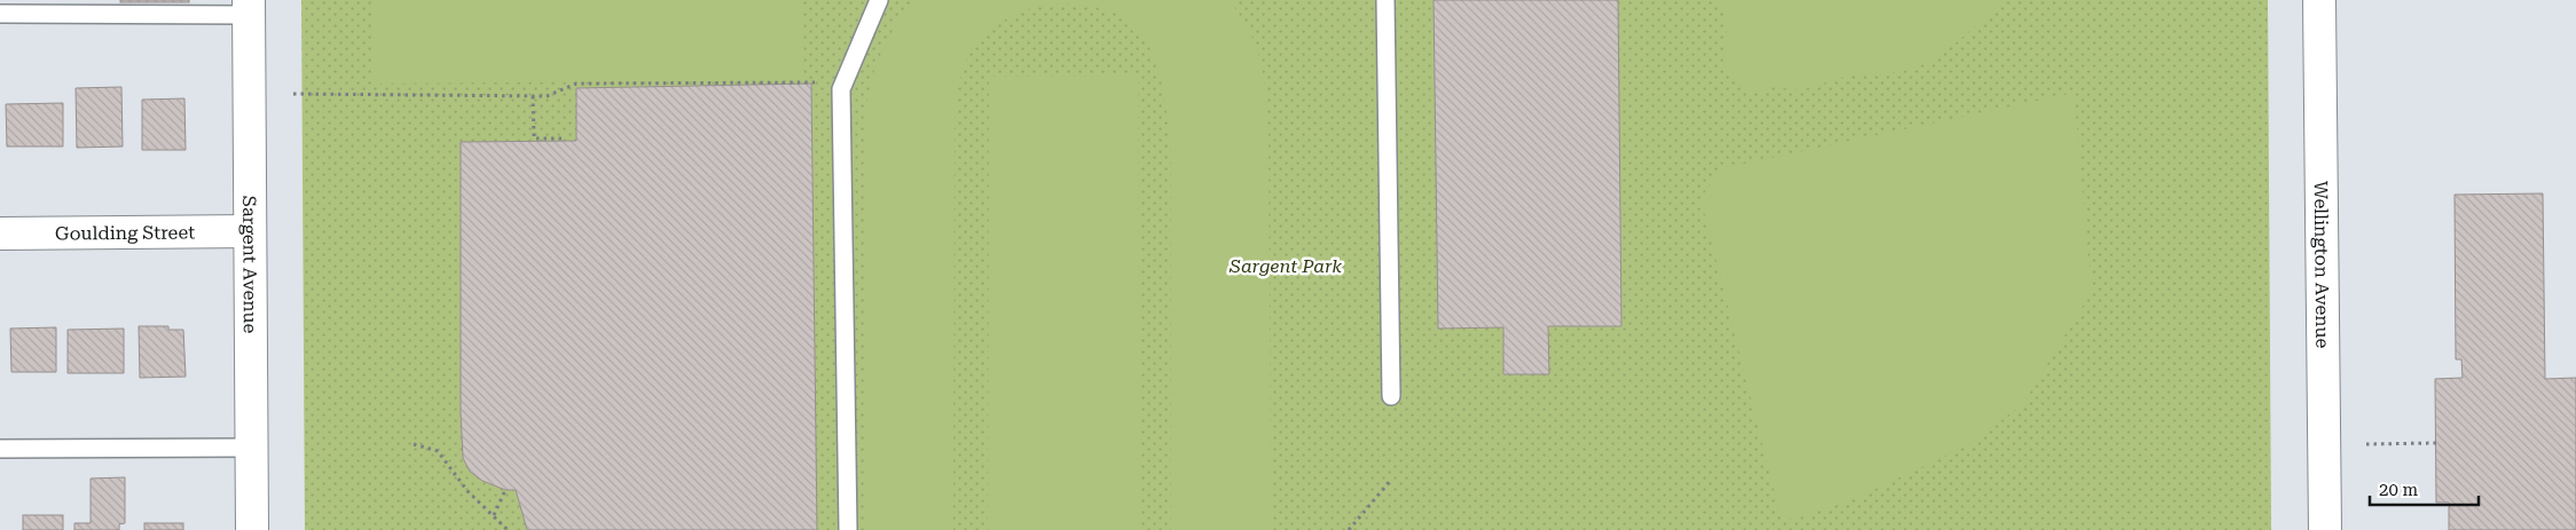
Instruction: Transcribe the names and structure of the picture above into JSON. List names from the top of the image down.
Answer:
{
  "streets": {
    "street": ["Goulding Street", "Sargent Avenue", "Wellington Avenue"]
  },
  "crossings": [
    ["Goulding Street", "Sargent Avenue"]
  ],
  "parks": ["Sargent Park"],
  "scale_bar": "20 m"
}
